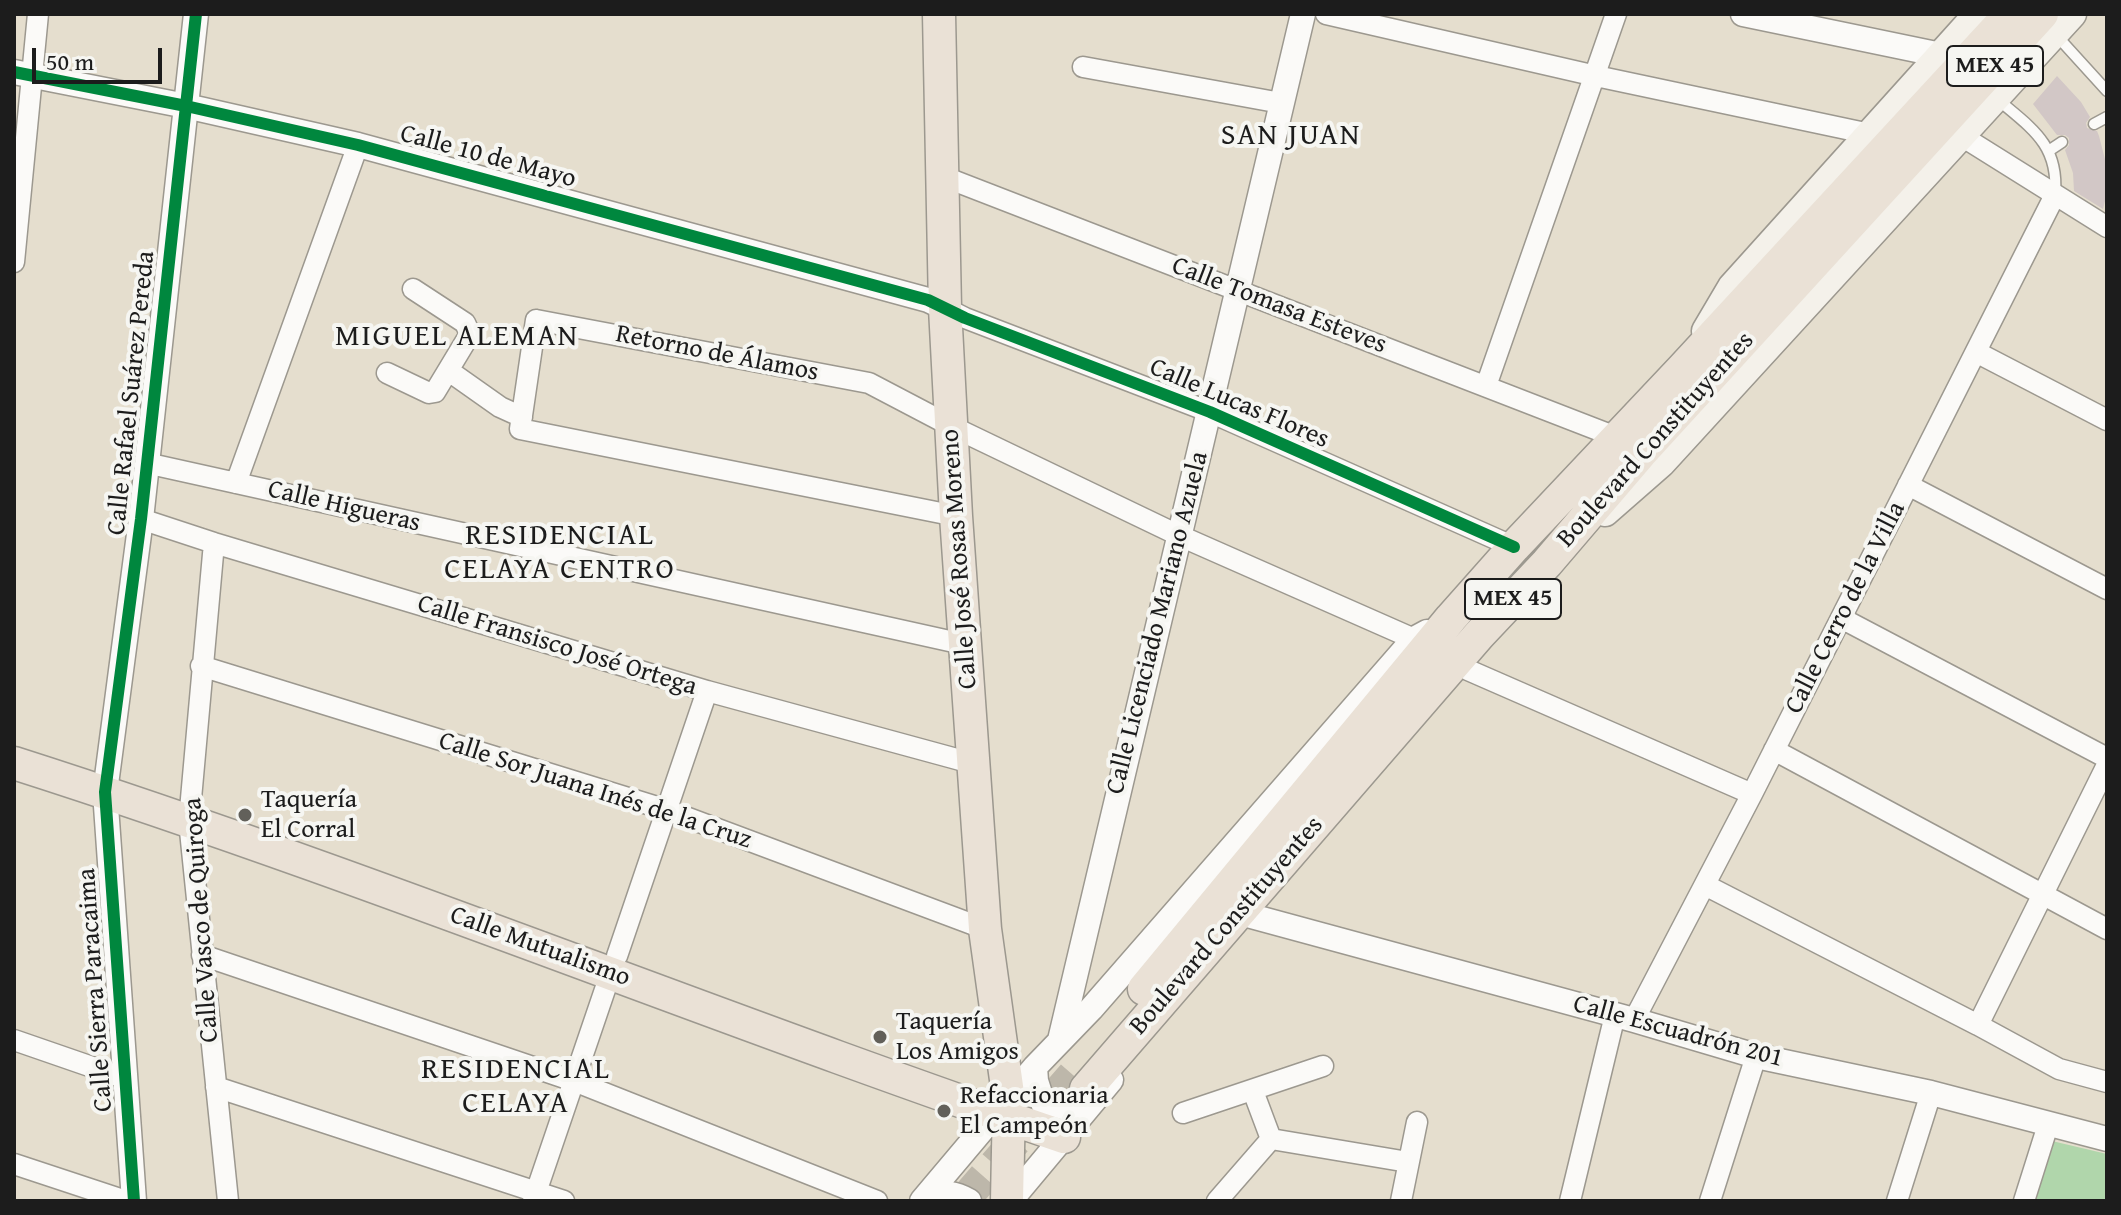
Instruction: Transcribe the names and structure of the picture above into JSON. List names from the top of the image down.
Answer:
{
  "streets": {
    "main road": [
      "MEX 45",
      "Boulevard Constituyentes",
      "Calle José Rosas Moreno",
      "Calle Mutualismo"
    ],
    "street": [
      "Calle 10 de Mayo",
      "Calle Tomasa Esteves",
      "Retorno de Álamos",
      "Calle Rafael Suárez Pereda",
      "Calle Lucas Flores",
      "Calle Higueras",
      "Calle Cerro de la Villa",
      "Calle Licenciado Mariano Azuela",
      "Calle Fransisco José Ortega",
      "Calle Sor Juana Inés de la Cruz",
      "Calle Vasco de Quiroga",
      "Calle Sierra Paracaima",
      "Calle Escuadrón 201"
    ]
  },
  "crossings": [
    ["Calle 10 de Mayo", "Calle Rafael Suárez Pereda"],
    ["Calle 10 de Mayo", "Calle Lucas Flores"],
    ["Calle 10 de Mayo", "Calle José Rosas Moreno"],
    ["Calle Tomasa Esteves", "Boulevard Constituyentes"],
    ["Calle Tomasa Esteves", "Calle José Rosas Moreno"],
    ["Calle Tomasa Esteves", "Calle Licenciado Mariano Azuela"],
    ["Retorno de Álamos", "Calle José Rosas Moreno"],
    ["Calle Rafael Suárez Pereda", "Calle Higueras"],
    ["Calle Rafael Suárez Pereda", "Calle Fransisco José Ortega"],
    ["Calle Rafael Suárez Pereda", "Calle Mutualismo"],
    ["Calle Rafael Suárez Pereda", "Calle Sierra Paracaima"],
    ["Calle Lucas Flores", "Boulevard Constituyentes"],
    ["Calle Lucas Flores", "Calle José Rosas Moreno"],
    ["Calle Lucas Flores", "Calle Licenciado Mariano Azuela"],
    ["Boulevard Constituyentes", "Calle Mutualismo"],
    ["Calle Higueras", "Calle José Rosas Moreno"],
    ["Calle José Rosas Moreno", "Calle Fransisco José Ortega"],
    ["Calle José Rosas Moreno", "Calle Sor Juana Inés de la Cruz"],
    ["Calle José Rosas Moreno", "Calle Mutualismo"],
    ["Calle Cerro de la Villa", "Calle Escuadrón 201"],
    ["Calle Fransisco José Ortega", "Calle Vasco de Quiroga"],
    ["Calle Sor Juana Inés de la Cruz", "Calle Vasco de Quiroga"],
    ["Calle Vasco de Quiroga", "Calle Mutualismo"],
    ["Calle Mutualismo", "Calle Sierra Paracaima"]
  ],
  "districts": [
    "SAN JUAN",
    "MIGUEL ALEMAN",
    "RESIDENCIAL CELAYA CENTRO",
    "RESIDENCIAL CELAYA"
  ],
  "places": ["Taquería El Corral", "Taquería Los Amigos", "Refaccionaria El Campeón"],
  "scale_bar": "50 m"
}
